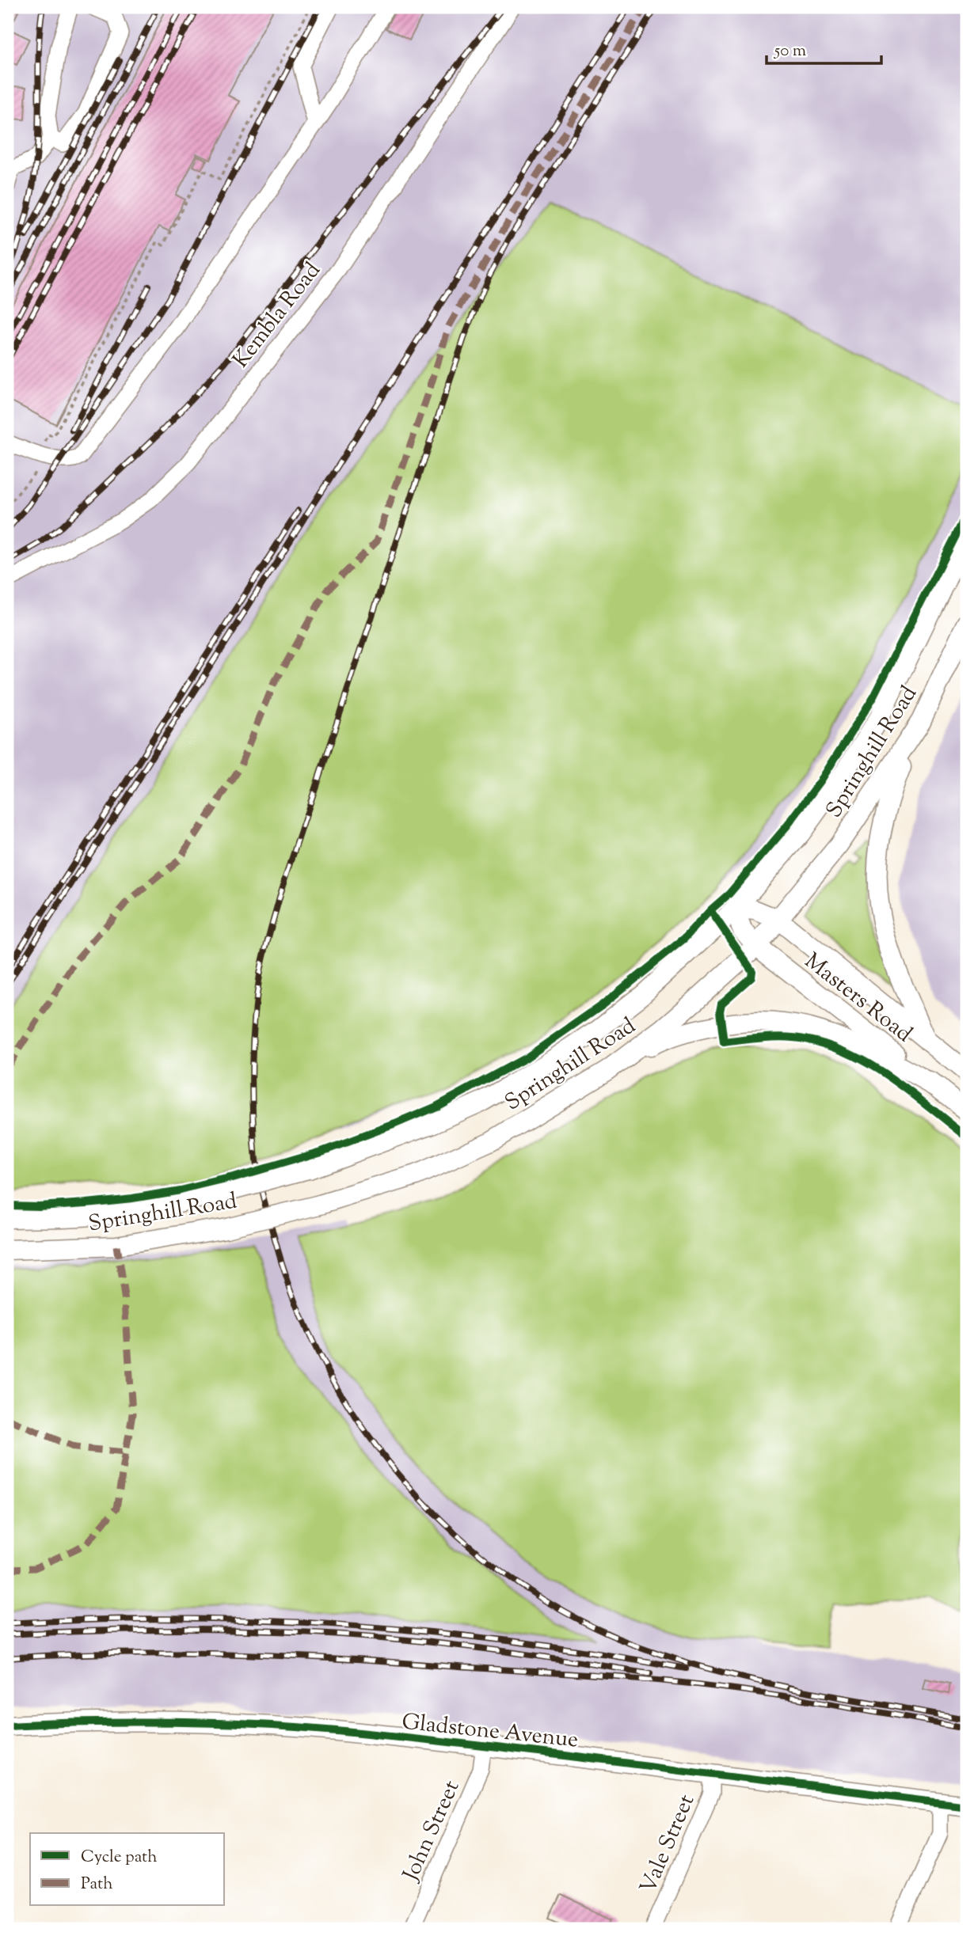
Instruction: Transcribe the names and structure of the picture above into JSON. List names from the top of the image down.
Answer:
{
  "streets": {
    "main road": ["Springhill Road", "Masters Road", "Gladstone Avenue"],
    "street": ["Kembla Road", "John Street", "Vale Street"]
  },
  "crossings": [
    ["Springhill Road", "Masters Road"],
    ["Gladstone Avenue", "John Street"],
    ["Gladstone Avenue", "Vale Street"]
  ],
  "legend": ["Cycle path", "Path"],
  "scale_bar": "50 m"
}
